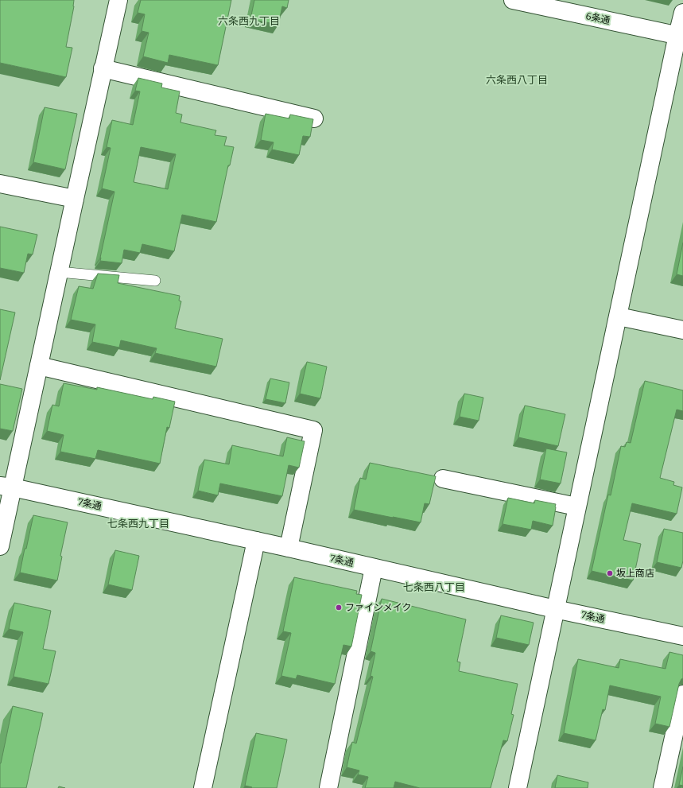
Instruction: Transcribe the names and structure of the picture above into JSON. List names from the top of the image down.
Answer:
{
  "streets": {
    "street": ["6条通", "7条通"]
  },
  "districts": [
    "六条西九丁目",
    "六条西八丁目",
    "七条西九丁目",
    "七条西八丁目"
  ],
  "places": ["坂上商店", "ファインメイク"]
}
